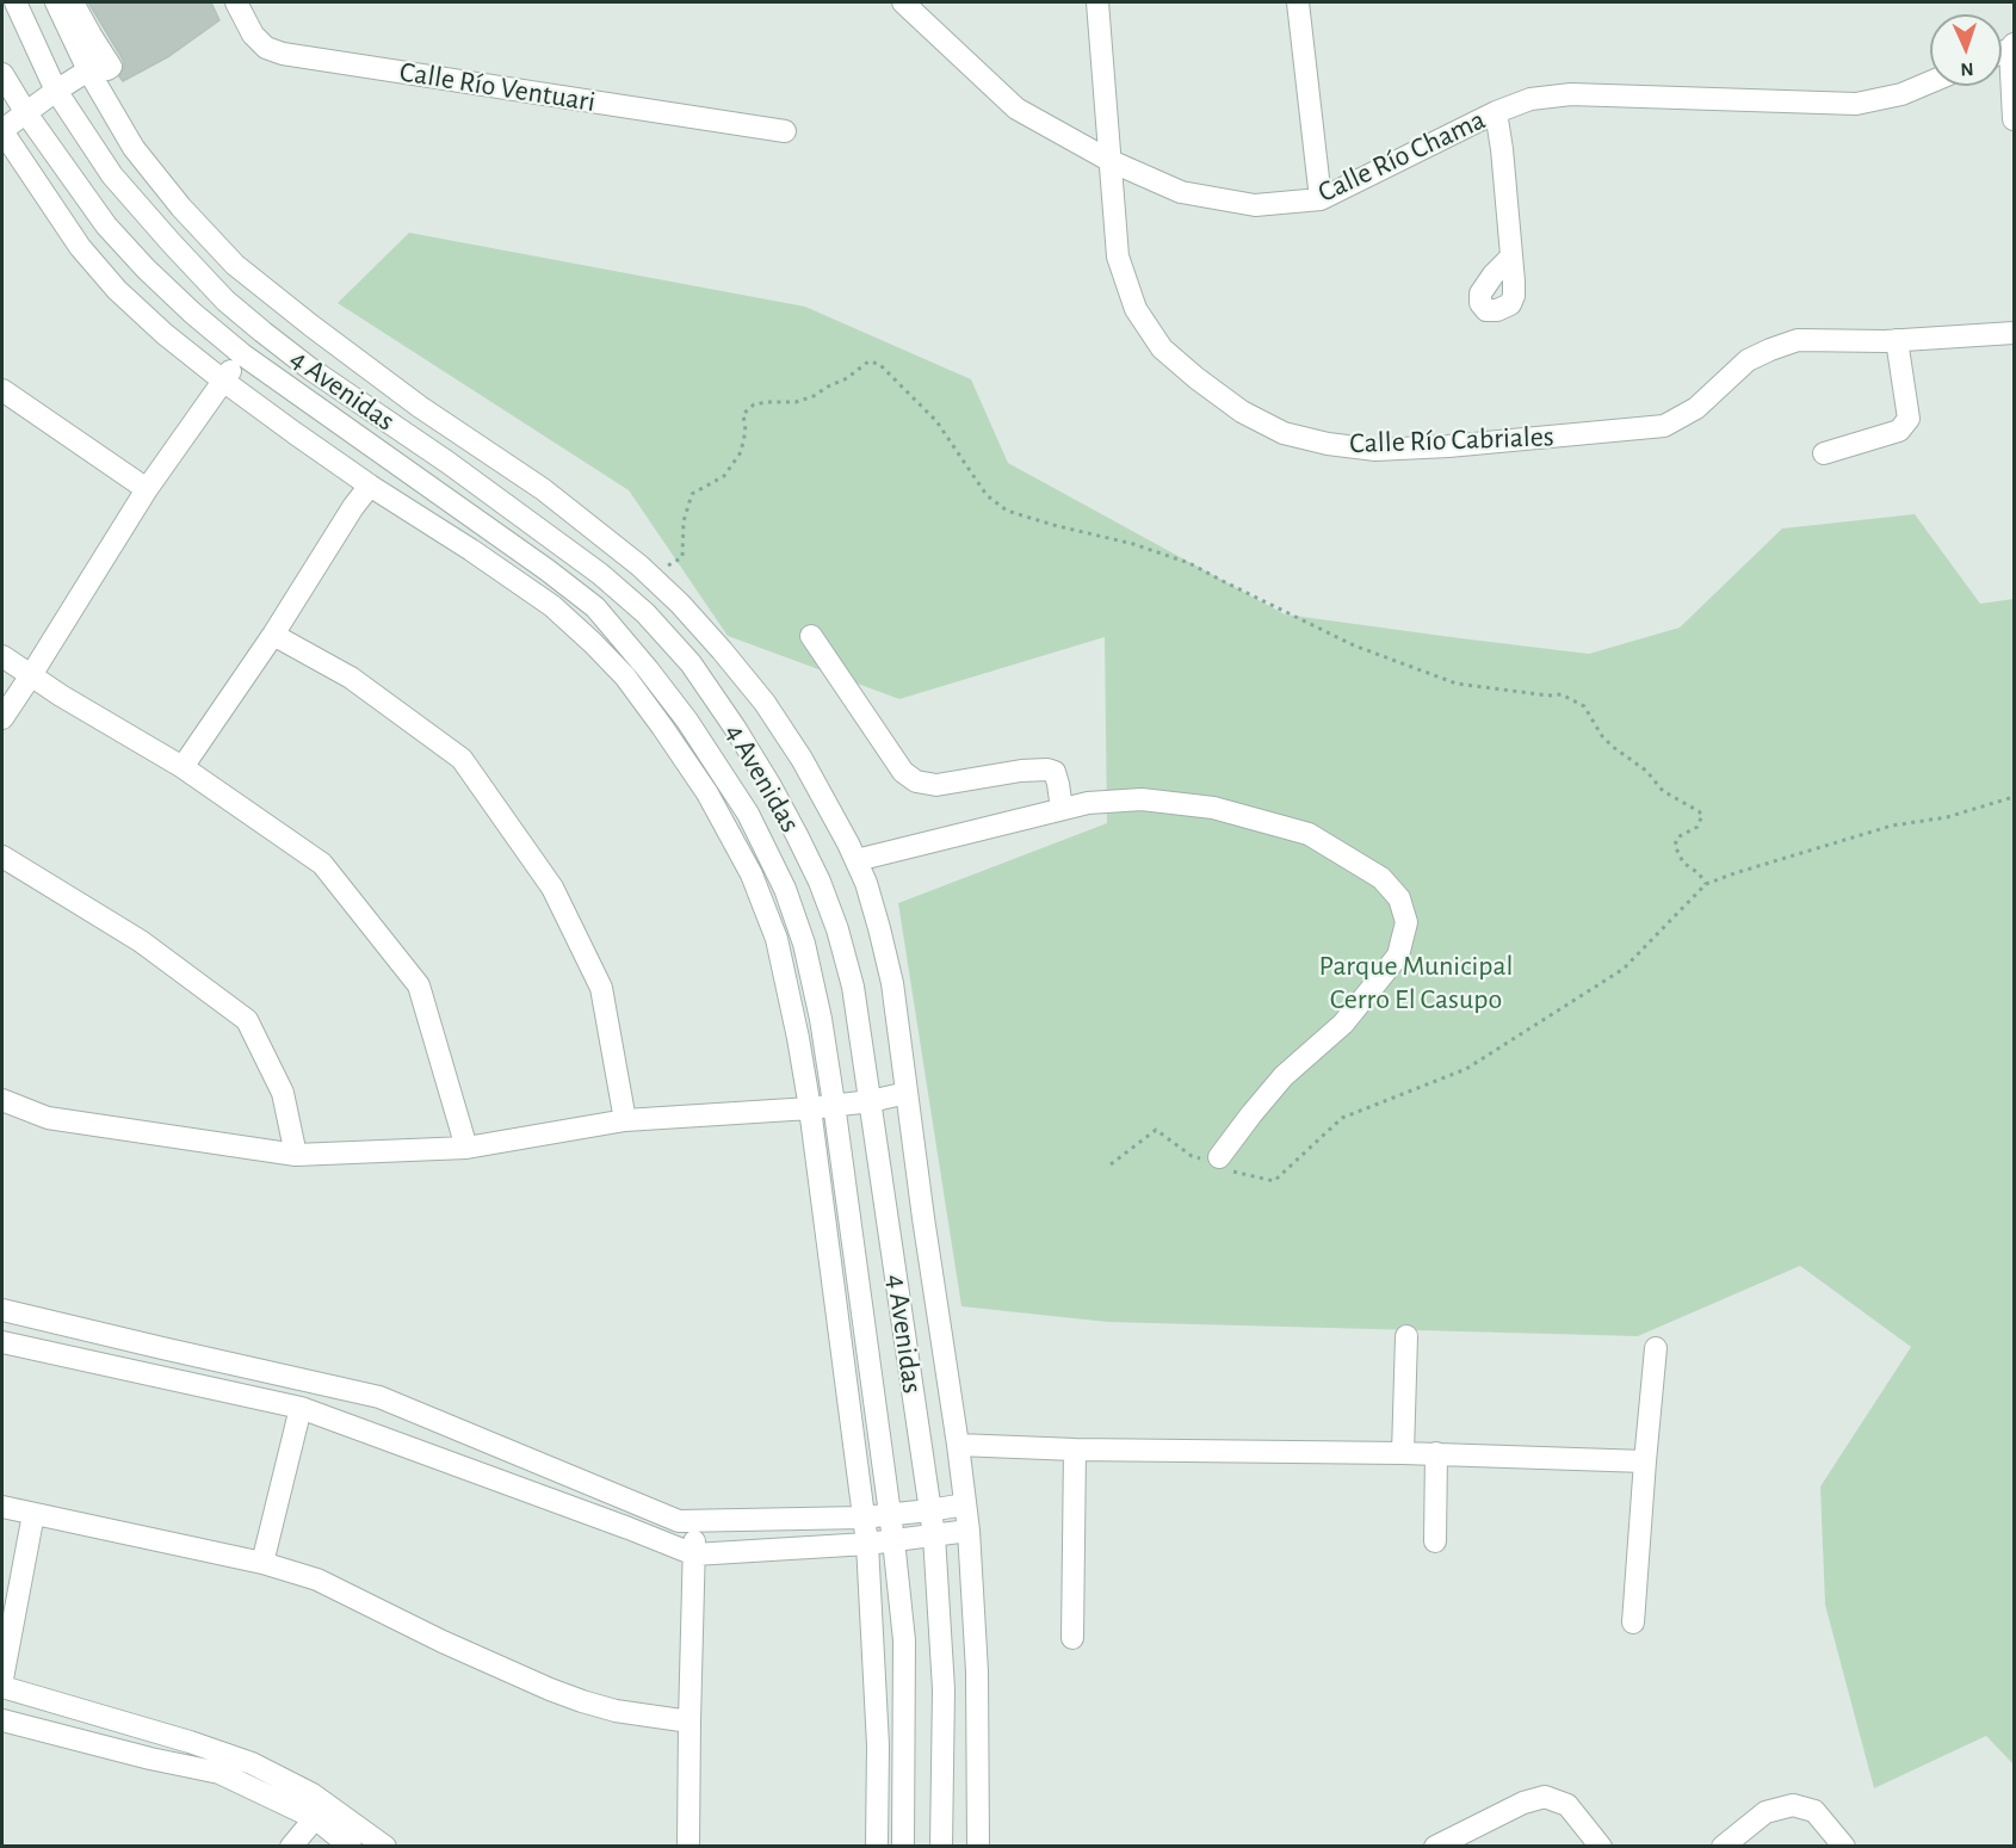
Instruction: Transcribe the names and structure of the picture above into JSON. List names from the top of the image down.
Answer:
{
  "streets": {
    "street": [
      "Calle Río Ventuari",
      "Calle Río Chama",
      "4 Avenidas",
      "Calle Río Cabriales"
    ]
  },
  "crossings": [
    ["Calle Río Chama", "Calle Río Cabriales"]
  ],
  "parks": ["Parque Municipal Cerro El Casupo"],
  "north": "bottom"
}
